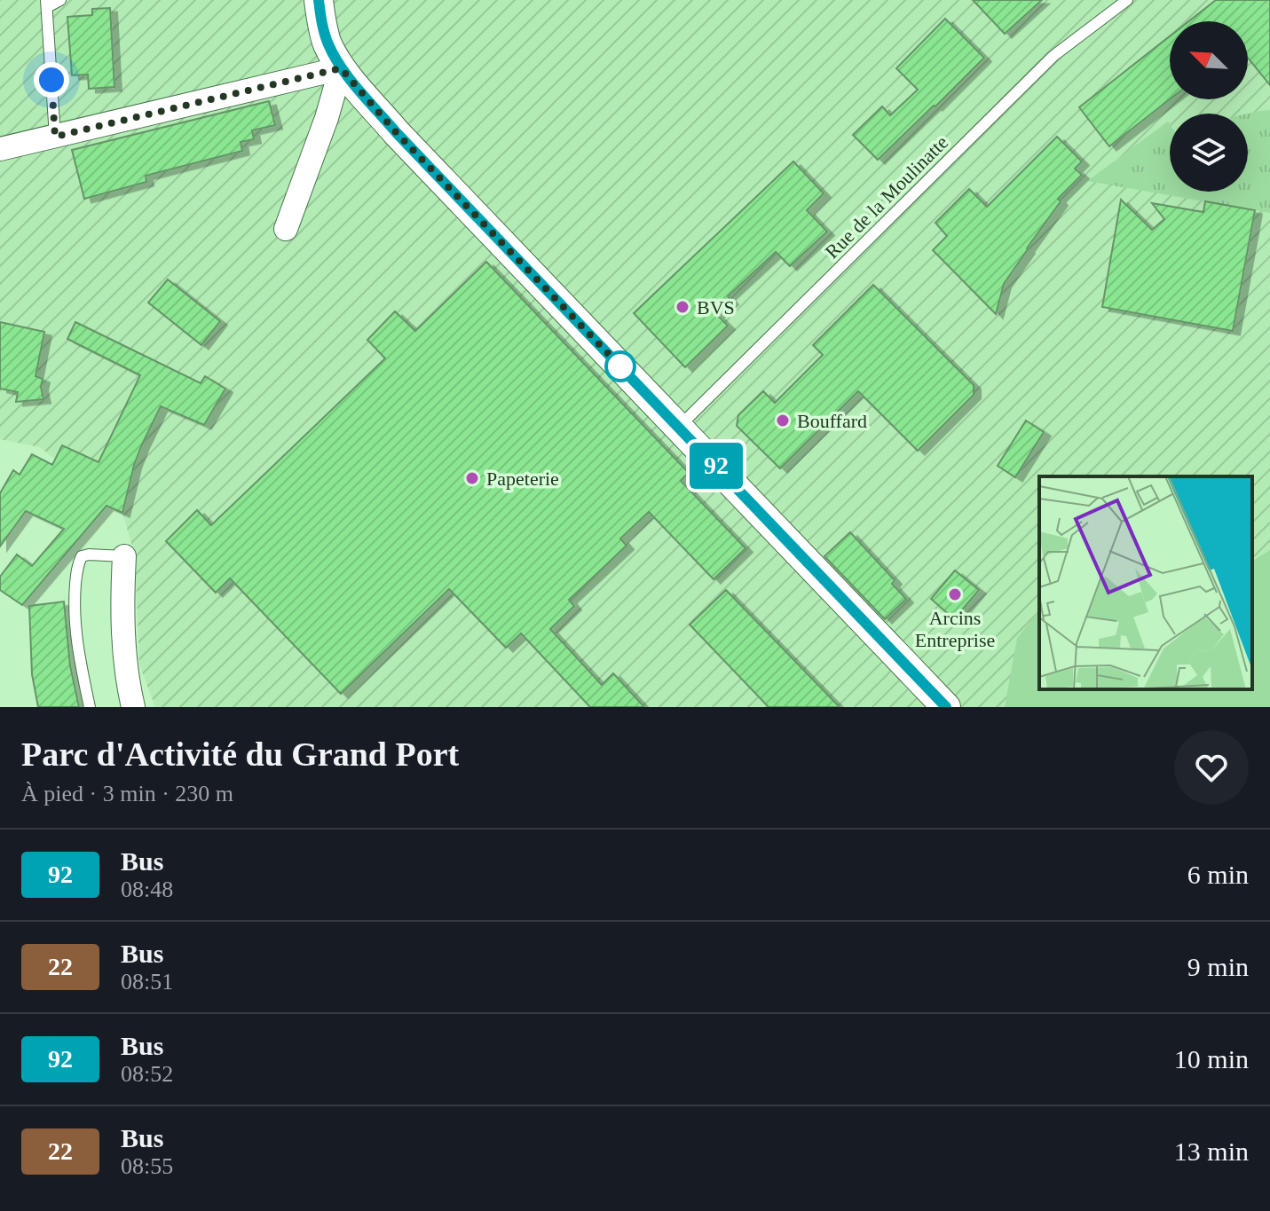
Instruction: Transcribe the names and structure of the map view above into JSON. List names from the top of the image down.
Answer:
{
  "streets": {
    "lane": ["Rue de la Moulinatte"]
  },
  "places": [
    "BVS",
    "Bouffard",
    "Papeterie",
    "Arcins Entreprise"
  ],
  "lines": ["bus line 92"],
  "north": "top left",
  "page": {
    "on_map": "92",
    "heading": ["Parc d'Activité du Grand Port", "À pied · 3 min · 230 m"],
    "list": [
      {
        "mark": "92",
        "name": "Bus",
        "note": "08:48",
        "value": "6 min"
      },
      {
        "mark": "22",
        "name": "Bus",
        "note": "08:51",
        "value": "9 min"
      },
      {
        "mark": "92",
        "name": "Bus",
        "note": "08:52",
        "value": "10 min"
      },
      {
        "mark": "22",
        "name": "Bus",
        "note": "08:55",
        "value": "13 min"
      }
    ]
  }
}
